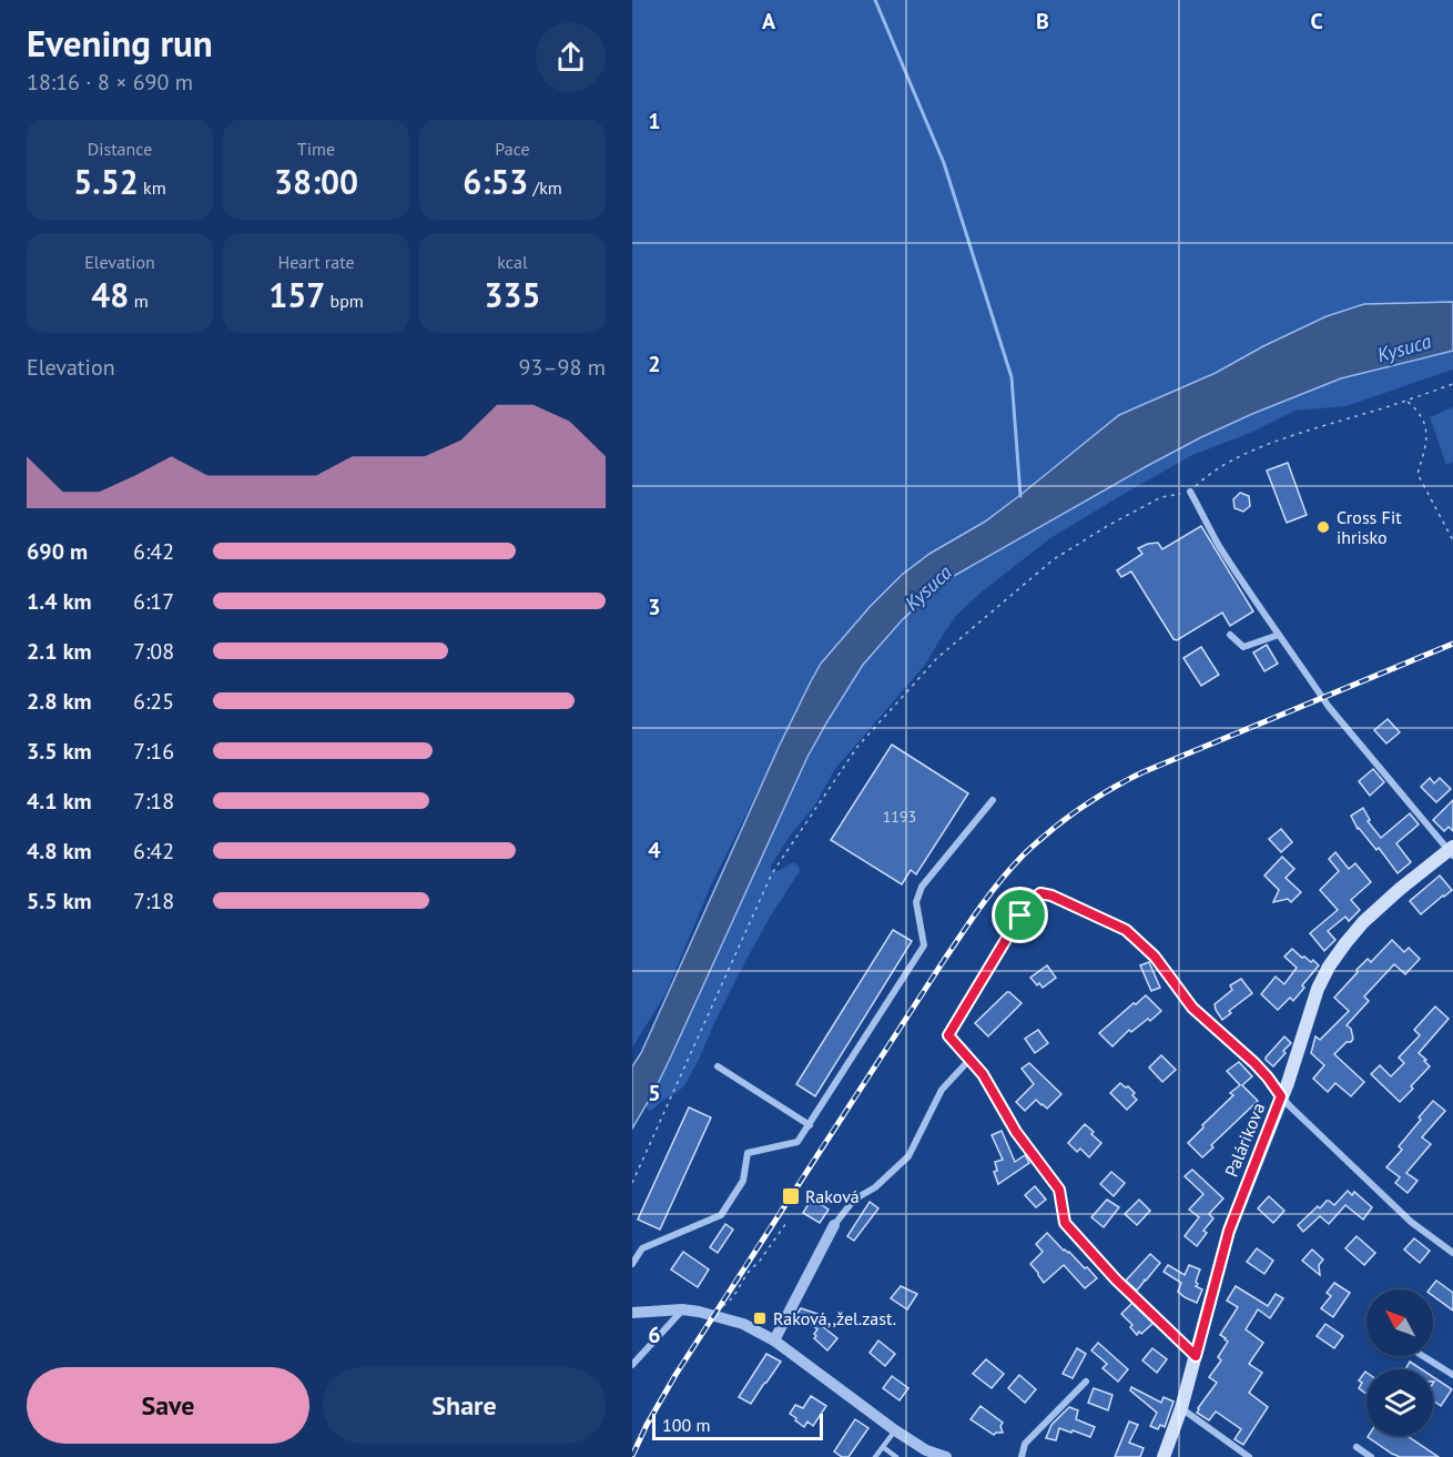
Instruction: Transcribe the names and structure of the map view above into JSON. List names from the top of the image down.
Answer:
{
  "streets": {
    "main road": ["Palárikova"]
  },
  "water": ["Kysuca"],
  "places": {
    "other": ["Cross Fit ihrisko"],
    "transit": ["Raková", "Raková,,žel.zast."]
  },
  "house_numbers": ["1193"],
  "scale_bar": "100 m",
  "north": "top left",
  "page": {
    "heading": ["Evening run", "18:16 · 8 × 690 m"],
    "stats": [
      ["Distance", "5.52 km"],
      ["Time", "38:00"],
      ["Pace", "6:53 /km"],
      ["Elevation", "48 m"],
      ["Heart rate", "157 bpm"],
      ["kcal", "335"]
    ],
    "chart": ["Elevation", "93–98 m"],
    "list": [
      {
        "name": "690 m",
        "note": "6:42"
      },
      {
        "name": "1.4 km",
        "note": "6:17"
      },
      {
        "name": "2.1 km",
        "note": "7:08"
      },
      {
        "name": "2.8 km",
        "note": "6:25"
      },
      {
        "name": "3.5 km",
        "note": "7:16"
      },
      {
        "name": "4.1 km",
        "note": "7:18"
      },
      {
        "name": "4.8 km",
        "note": "6:42"
      },
      {
        "name": "5.5 km",
        "note": "7:18"
      }
    ],
    "buttons": ["Save", "Share"],
    "scale": "100 m"
  },
  "grid": {
    "columns": ["A", "B", "C"],
    "rows": [
      "1",
      "2",
      "3",
      "4",
      "5",
      "6"
    ]
  }
}
